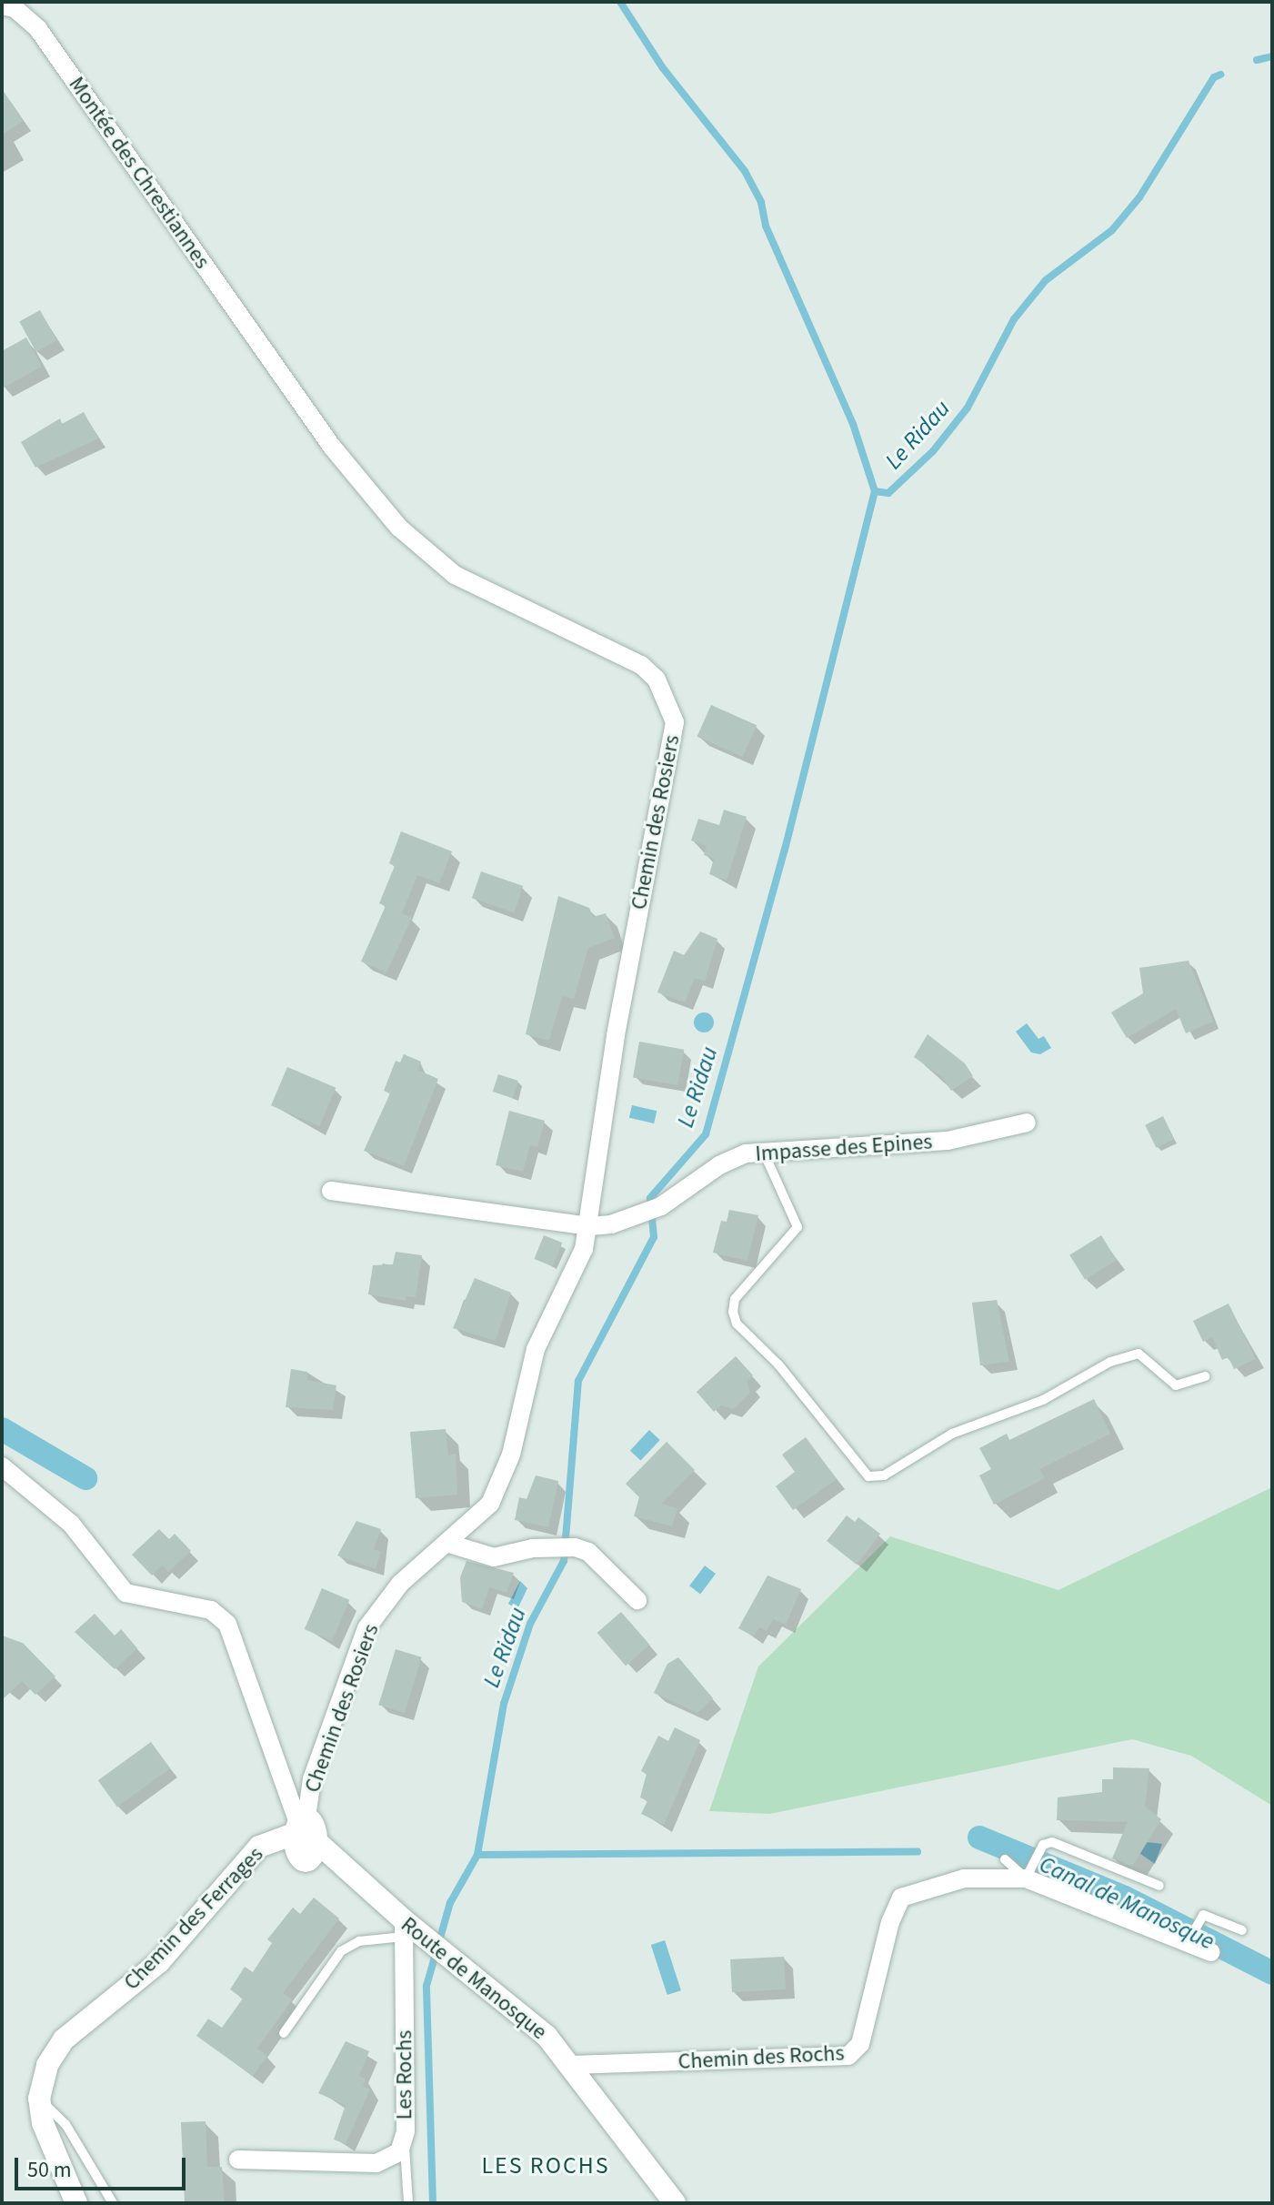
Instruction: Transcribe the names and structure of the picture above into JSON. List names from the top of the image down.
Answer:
{
  "streets": {
    "street": [
      "Montée des Chrestiannes",
      "Chemin des Rosiers",
      "Impasse des Epines",
      "Chemin des Ferrages",
      "Route de Manosque",
      "Chemin des Rochs",
      "Les Rochs"
    ]
  },
  "crossings": [
    ["Montée des Chrestiannes", "Chemin des Rosiers"],
    ["Chemin des Rosiers", "Impasse des Epines"],
    ["Chemin des Rosiers", "Chemin des Ferrages"],
    ["Chemin des Rosiers", "Route de Manosque"],
    ["Chemin des Ferrages", "Route de Manosque"],
    ["Route de Manosque", "Chemin des Rochs"],
    ["Route de Manosque", "Les Rochs"]
  ],
  "districts": ["LES ROCHS"],
  "water": ["Le Ridau", "Canal de Manosque"],
  "scale_bar": "50 m"
}
